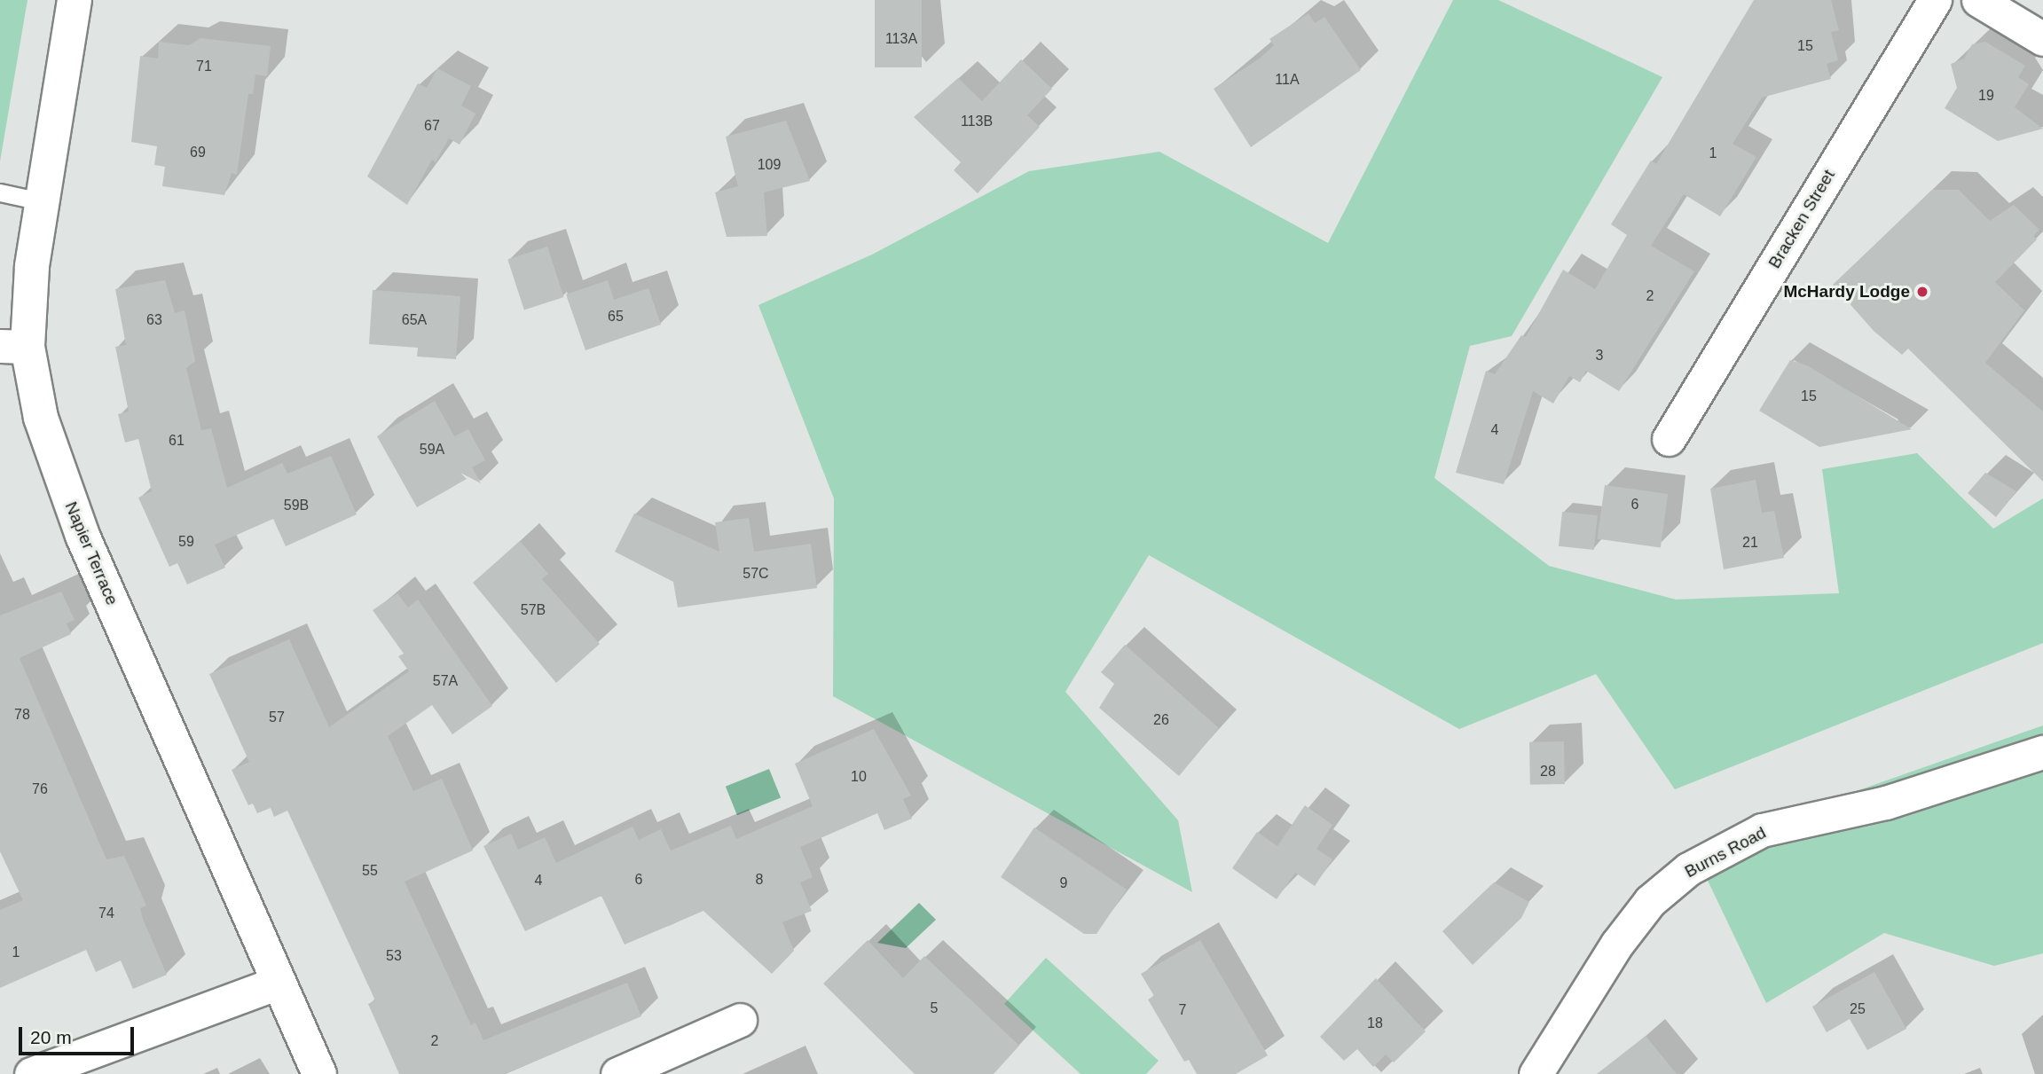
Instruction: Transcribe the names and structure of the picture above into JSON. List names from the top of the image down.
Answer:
{
  "streets": {
    "street": ["Bracken Street", "Napier Terrace", "Burns Road"]
  },
  "places": ["McHardy Lodge"],
  "house_numbers": [
    "113A",
    "15",
    "71",
    "11A",
    "19",
    "113B",
    "67",
    "69",
    "1",
    "109",
    "2",
    "65",
    "63",
    "65A",
    "3",
    "15",
    "4",
    "61",
    "59A",
    "6",
    "59B",
    "59",
    "21",
    "57C",
    "57B",
    "57A",
    "78",
    "57",
    "26",
    "28",
    "10",
    "76",
    "55",
    "6",
    "8",
    "4",
    "9",
    "74",
    "1",
    "53",
    "5",
    "25",
    "7",
    "18",
    "2"
  ],
  "scale_bar": "20 m"
}
